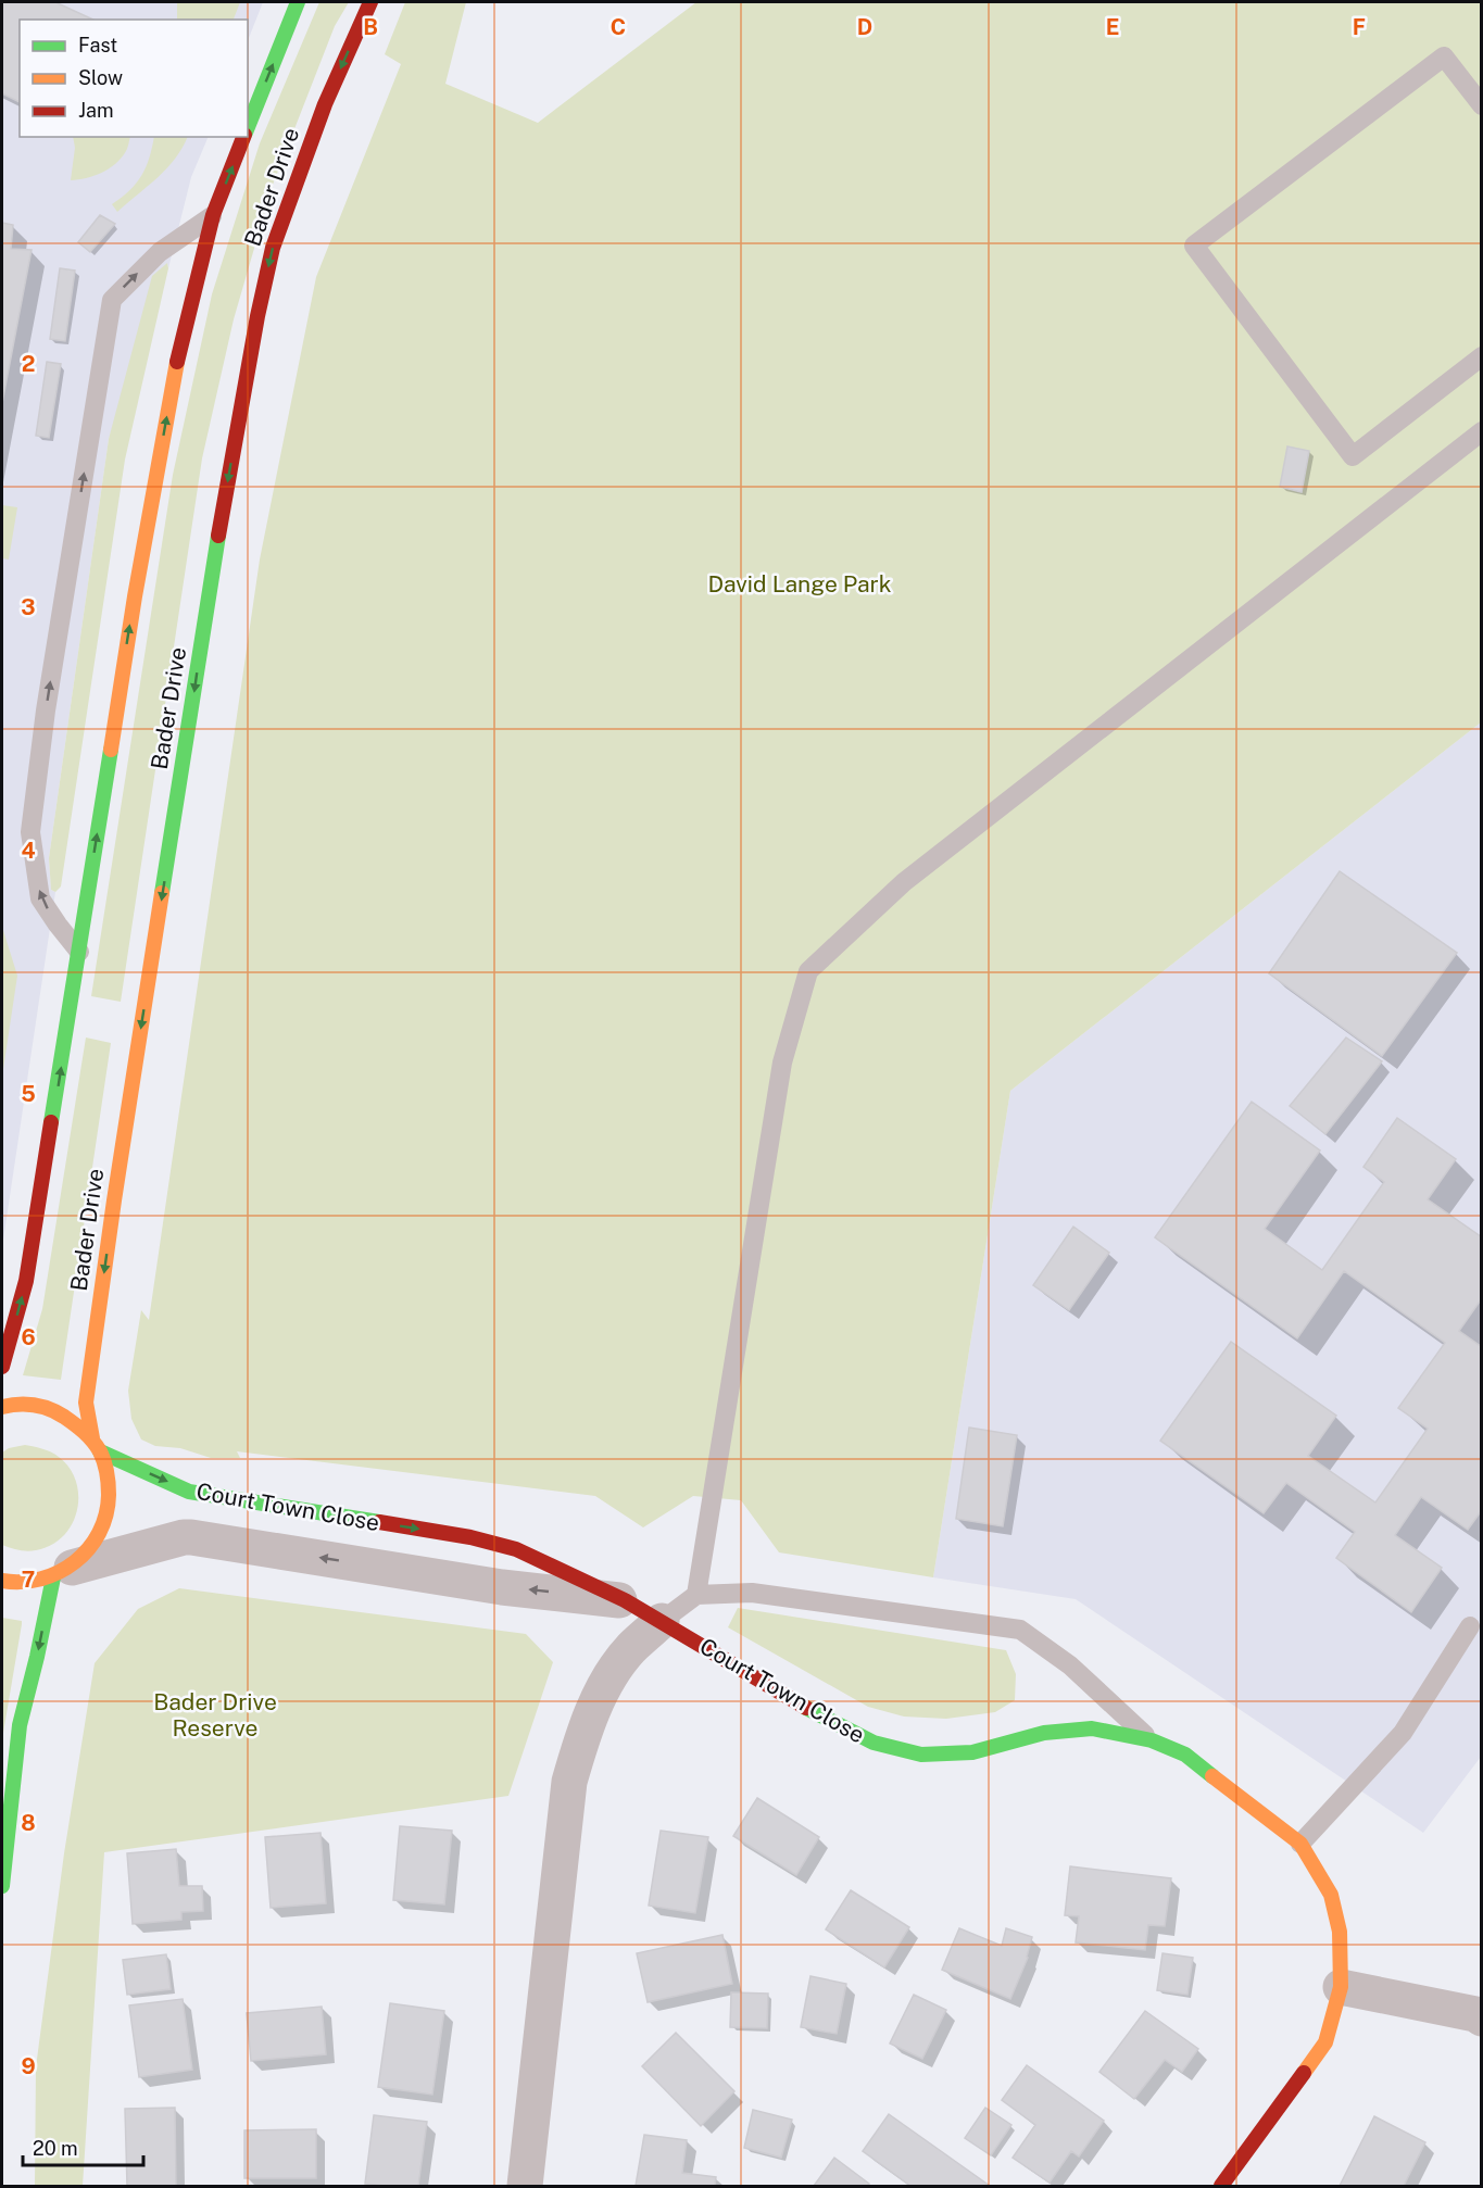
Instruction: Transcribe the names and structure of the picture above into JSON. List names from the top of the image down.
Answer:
{
  "streets": {
    "main road": ["Bader Drive", "Court Town Close"]
  },
  "crossings": [
    ["Bader Drive", "Court Town Close"]
  ],
  "parks": ["David Lange Park", "Bader Drive Reserve"],
  "legend": ["Fast", "Slow", "Jam"],
  "scale_bar": "20 m",
  "grid": {
    "columns": [
      "B",
      "C",
      "D",
      "E",
      "F"
    ],
    "rows": [
      "2",
      "3",
      "4",
      "5",
      "6",
      "7",
      "8",
      "9"
    ]
  }
}
